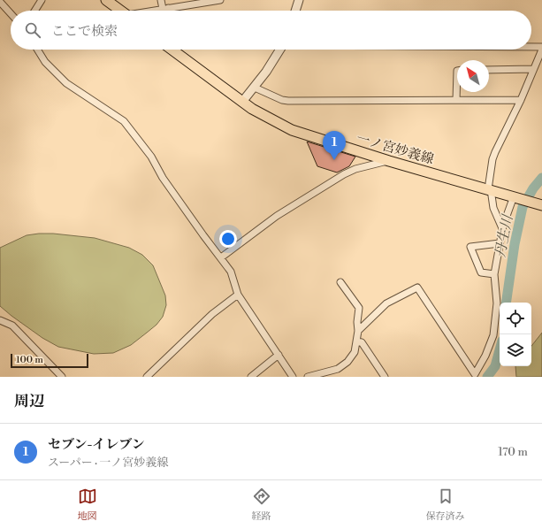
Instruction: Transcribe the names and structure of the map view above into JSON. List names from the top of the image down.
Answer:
{
  "streets": {
    "main road": ["一ノ宮妙義線"]
  },
  "water": ["丹生川"],
  "scale_bar": "100 m",
  "north": "top left",
  "page": {
    "search": "ここで検索",
    "pins": "1",
    "scale": "100 m",
    "heading": "周辺",
    "list": [
      {
        "mark": "1",
        "name": "セブン-イレブン",
        "note": "スーパー · 一ノ宮妙義線",
        "value": "170 m"
      }
    ],
    "nav": ["地図", "経路", "保存済み"]
  }
}
